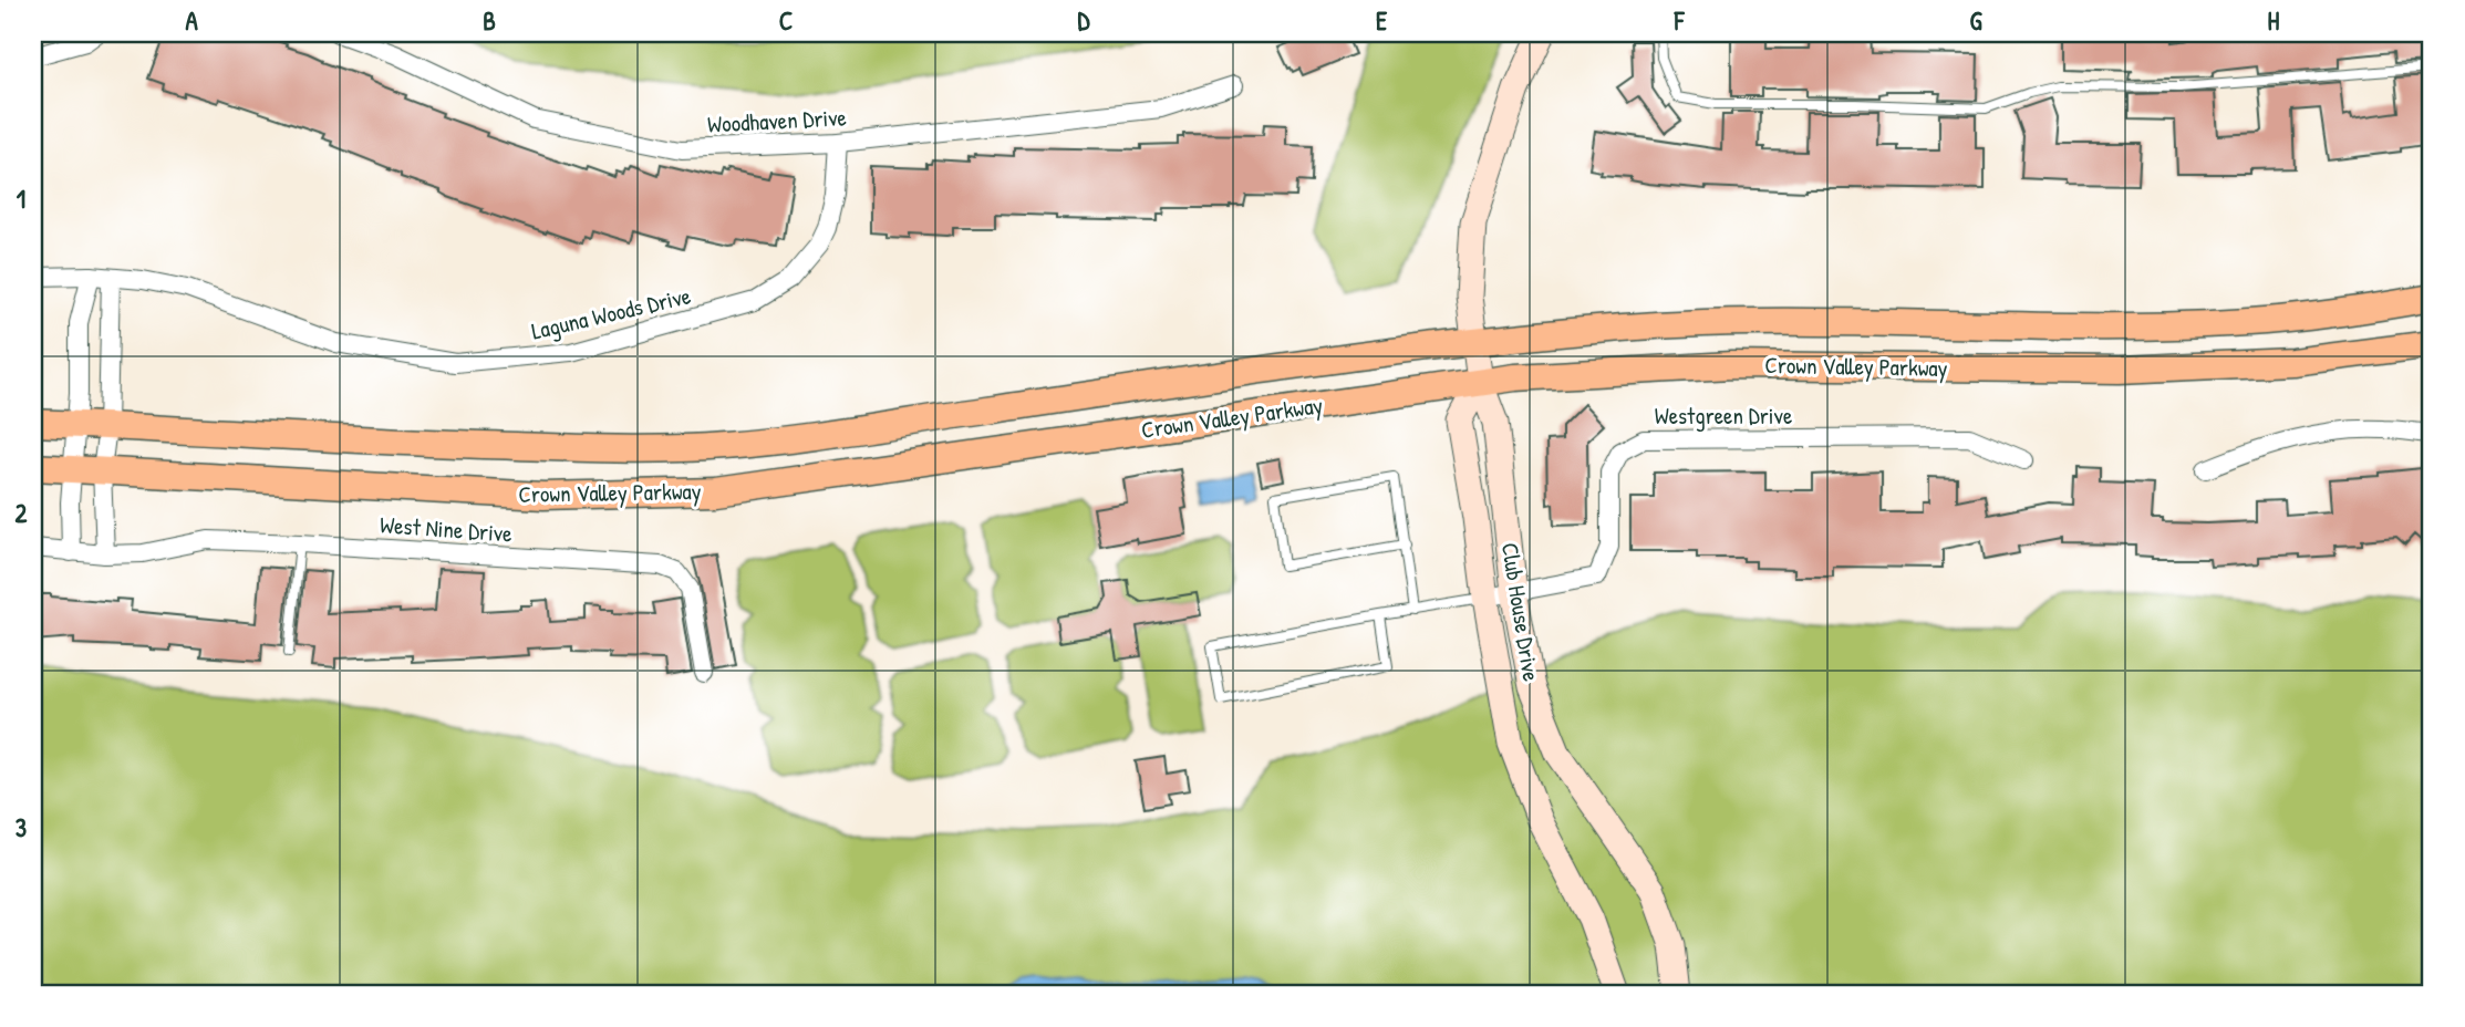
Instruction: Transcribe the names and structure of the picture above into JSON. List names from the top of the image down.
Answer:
{
  "streets": {
    "main road": ["Crown Valley Parkway"],
    "street": [
      "Woodhaven Drive",
      "Laguna Woods Drive",
      "Westgreen Drive",
      "West Nine Drive",
      "Club House Drive"
    ]
  },
  "crossings": [
    ["Woodhaven Drive", "Laguna Woods Drive"],
    ["Crown Valley Parkway", "Club House Drive"],
    ["Westgreen Drive", "Club House Drive"]
  ],
  "grid": {
    "columns": [
      "A",
      "B",
      "C",
      "D",
      "E",
      "F",
      "G",
      "H"
    ],
    "rows": ["1", "2", "3"]
  }
}
